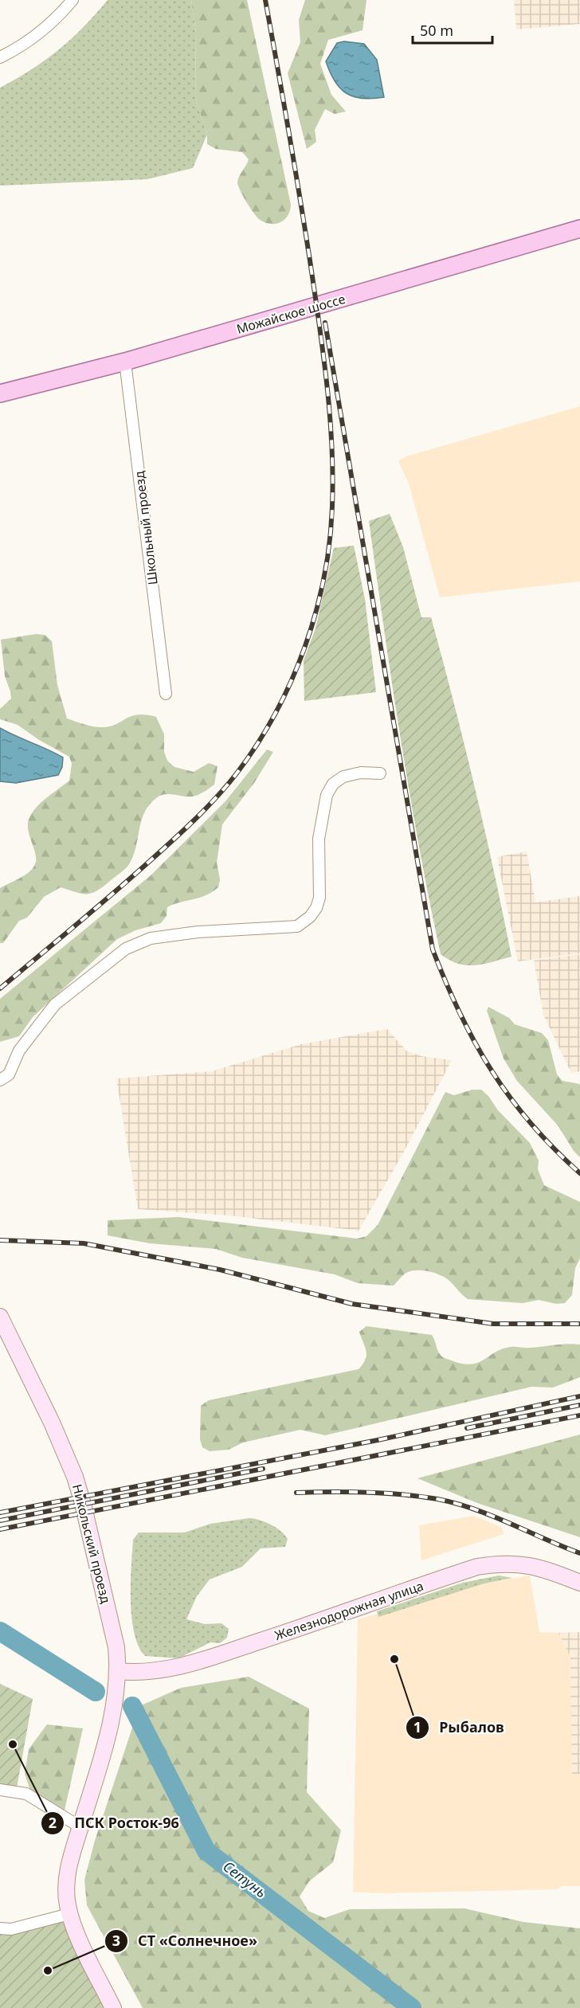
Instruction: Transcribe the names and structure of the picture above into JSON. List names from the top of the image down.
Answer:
{
  "streets": {
    "main road": ["Можайское шоссе", "Никольский проезд", "Железнодорожная улица"],
    "street": ["Школьный проезд"]
  },
  "crossings": [
    ["Можайское шоссе", "Школьный проезд"],
    ["Никольский проезд", "Железнодорожная улица"]
  ],
  "water": ["Сетунь"],
  "places": ["Рыбалов", "ПСК Росток-96", "СТ «Солнечное»"],
  "scale_bar": "50 m"
}
